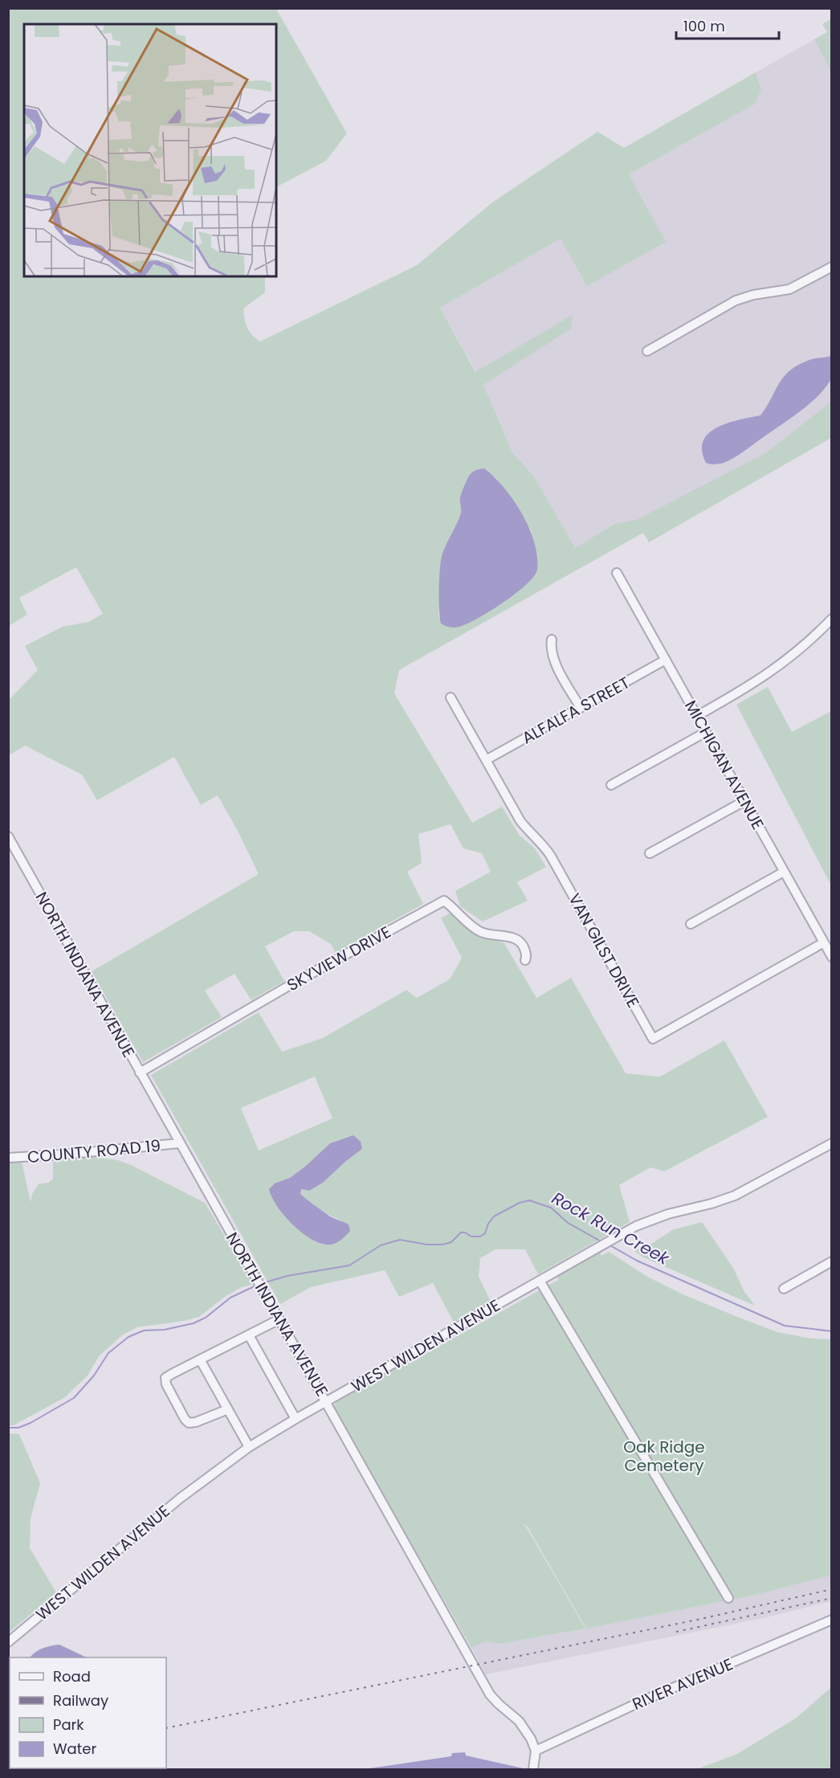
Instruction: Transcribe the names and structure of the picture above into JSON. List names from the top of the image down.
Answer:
{
  "streets": {
    "street": [
      "ALFALFA STREET",
      "MICHIGAN AVENUE",
      "VAN GILST DRIVE",
      "SKYVIEW DRIVE",
      "NORTH INDIANA AVENUE",
      "COUNTY ROAD 19",
      "WEST WILDEN AVENUE",
      "RIVER AVENUE"
    ]
  },
  "crossings": [
    ["ALFALFA STREET", "MICHIGAN AVENUE"],
    ["ALFALFA STREET", "VAN GILST DRIVE"],
    ["MICHIGAN AVENUE", "VAN GILST DRIVE"],
    ["SKYVIEW DRIVE", "NORTH INDIANA AVENUE"],
    ["NORTH INDIANA AVENUE", "COUNTY ROAD 19"],
    ["NORTH INDIANA AVENUE", "WEST WILDEN AVENUE"],
    ["NORTH INDIANA AVENUE", "RIVER AVENUE"]
  ],
  "water": ["Rock Run Creek"],
  "parks": ["Oak Ridge Cemetery"],
  "legend": [
    "Road",
    "Railway",
    "Park",
    "Water"
  ],
  "scale_bar": "100 m"
}
